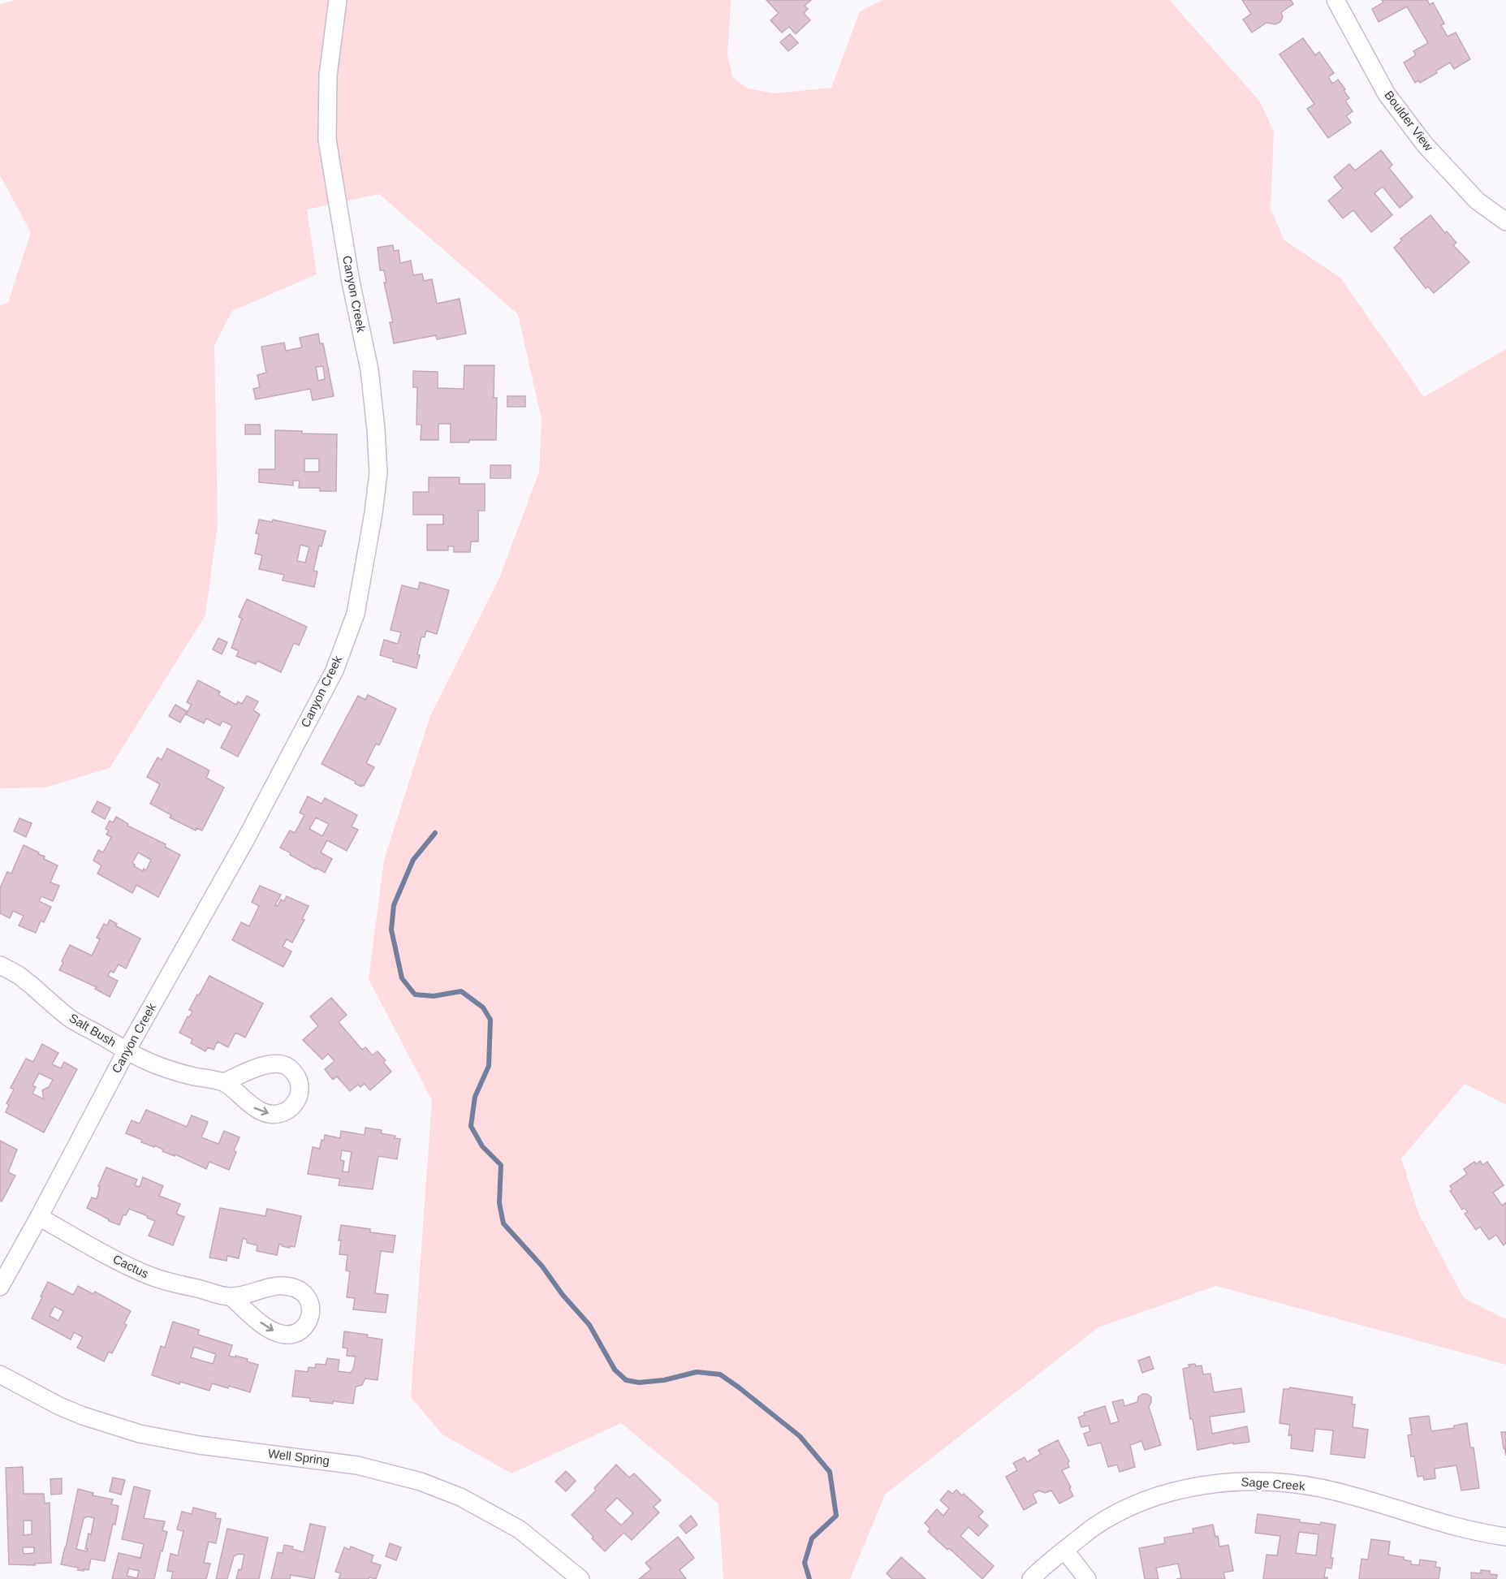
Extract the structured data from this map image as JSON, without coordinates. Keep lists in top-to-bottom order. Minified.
{"streets":{"street":["Boulder View","Canyon Creek","Salt Bush","Cactus","Well Spring","Sage Creek"]},"crossings":[["Canyon Creek","Salt Bush"],["Canyon Creek","Cactus"]]}
